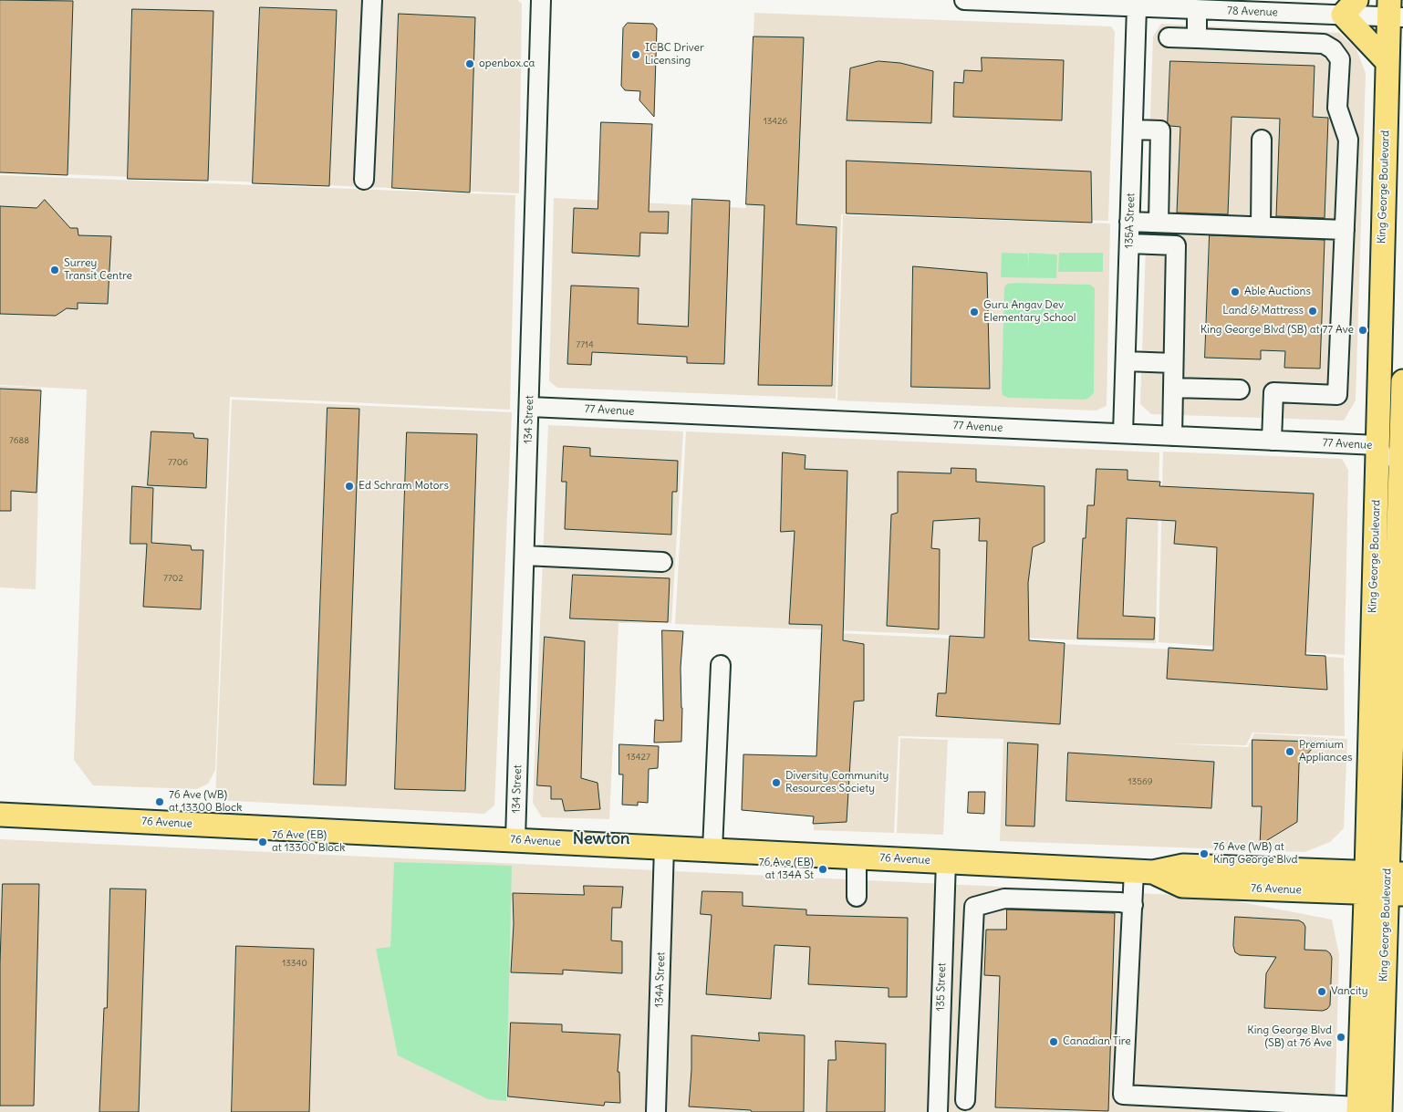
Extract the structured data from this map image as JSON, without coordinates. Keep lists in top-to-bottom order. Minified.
{"streets":{"main road":["King George Boulevard","76 Avenue"],"street":["78 Avenue","135A Street","77 Avenue","134 Street","134A Street","135 Street"]},"crossings":[["78 Avenue","King George Boulevard"],["78 Avenue","135A Street"],["King George Boulevard","77 Avenue"],["King George Boulevard","76 Avenue"],["135A Street","77 Avenue"],["77 Avenue","134 Street"],["134 Street","76 Avenue"],["76 Avenue","134A Street"],["76 Avenue","135 Street"]],"districts":["Newton"],"places":["ICBC Driver Licensing","openbox.ca","Surrey Transit Centre","Able Auctions","Land & Mattress","Guru Angav Dev Elementary School","King George Blvd (SB) at 77 Ave","Ed Schram Motors","Premium Appliances","Diversity Community Resources Society","76 Ave (WB) at 13300 Block","76 Ave (EB) at 13300 Block","76 Ave (WB) at King George Blvd","76 Ave (EB) at 134A St","Vancity","King George Blvd (SB) at 76 Ave","Canadian Tire"],"house_numbers":["13426","7714","7688","7706","7702","13427","13569","13340"]}
